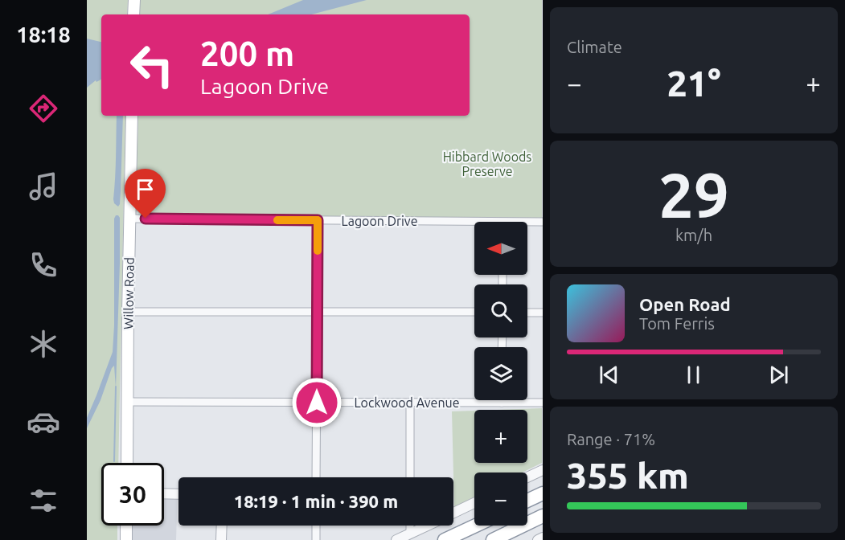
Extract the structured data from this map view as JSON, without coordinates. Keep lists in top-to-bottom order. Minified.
{"streets":{"main road":["Willow Road"],"street":["Lagoon Drive","Lockwood Avenue"]},"crossings":[["Lagoon Drive","Willow Road"],["Willow Road","Lockwood Avenue"]],"parks":["Hibbard Woods Preserve"],"north":"left","page":{"tabs":"18:18","tile":["Climate",["29","km/h"],["Range · 71%","355 km"]],"turn":["200 m","Lagoon Drive"],"heat":["−","21°","+"],"map_buttons":["+","−"],"song":["Open Road","Tom Ferris"],"limit":"30","trip":"18:19 · 1 min · 390 m"}}
